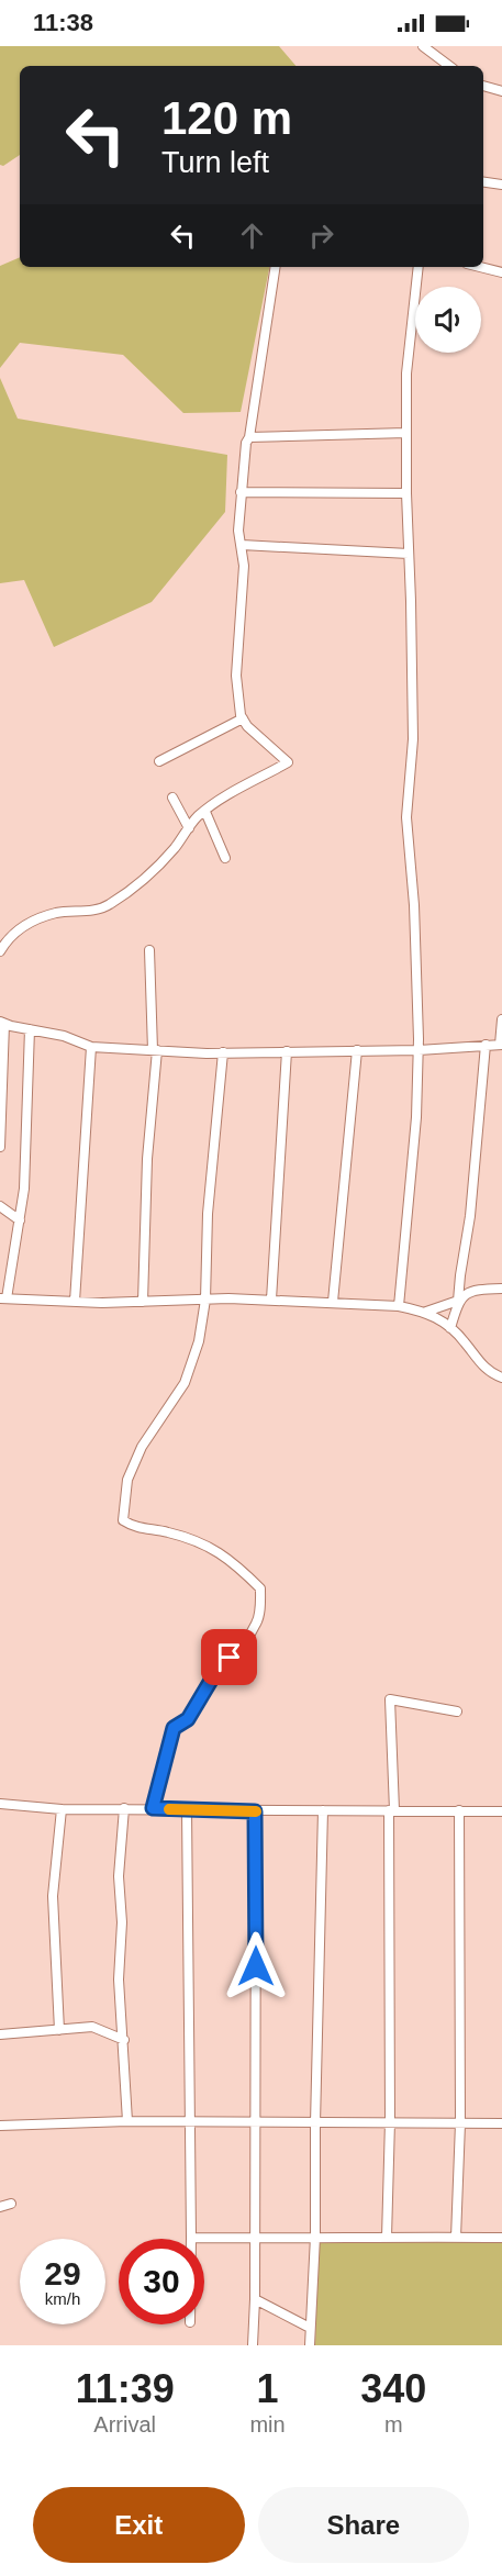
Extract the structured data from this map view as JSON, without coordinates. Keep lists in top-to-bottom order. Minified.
{"page":{"status":"11:38","turn":["120 m","Turn left"],"speed":"29 km/h","limit":"30","eta":["11:39","Arrival","1","min","340","m"],"buttons":["Exit","Share"]}}
